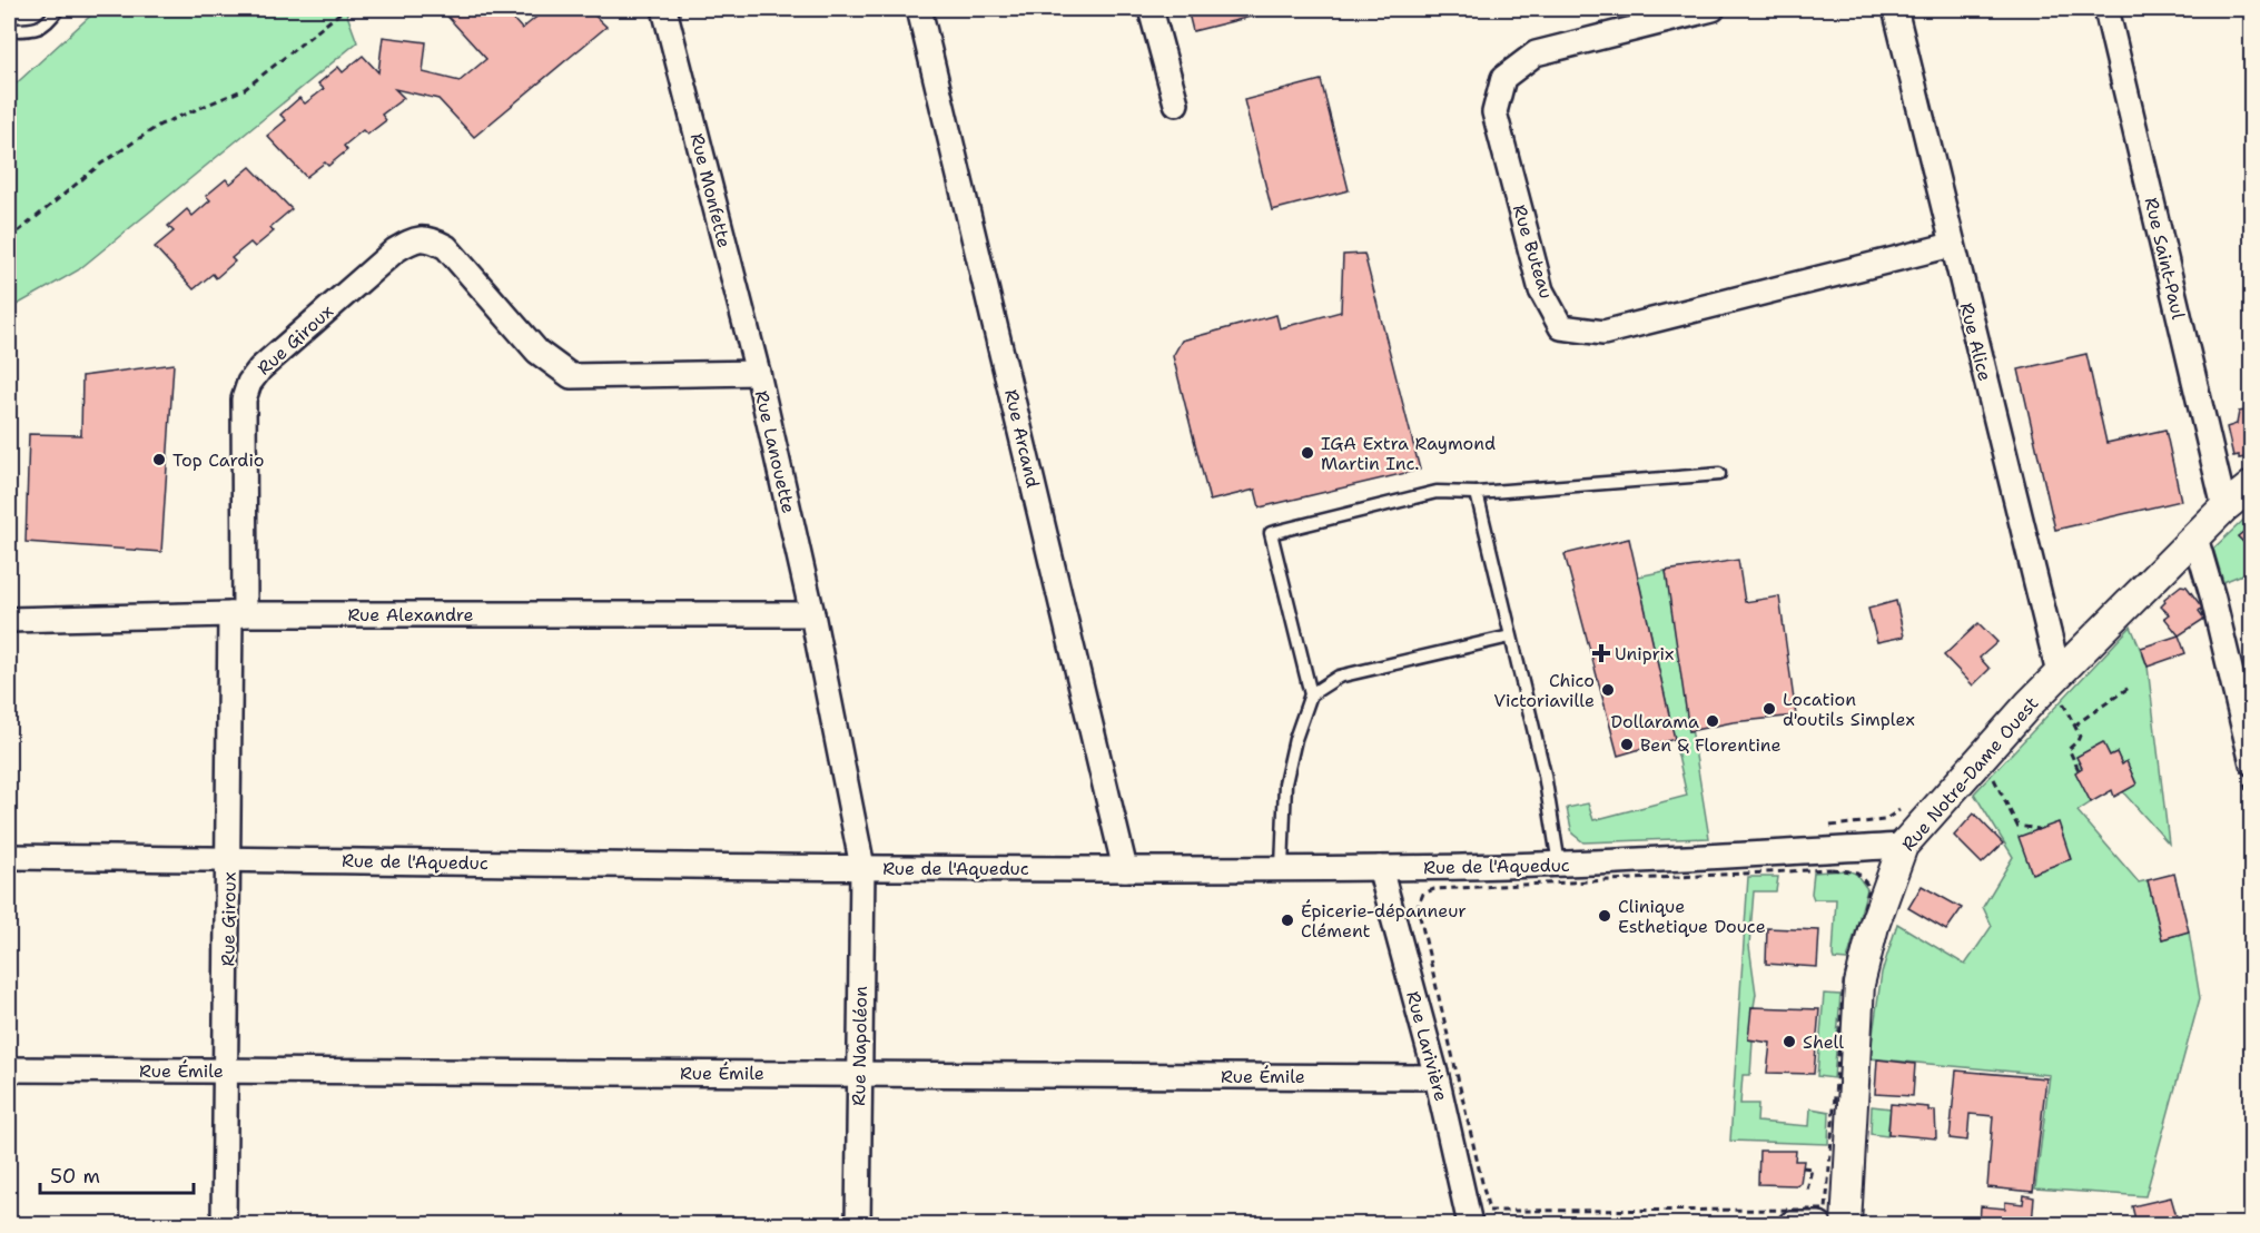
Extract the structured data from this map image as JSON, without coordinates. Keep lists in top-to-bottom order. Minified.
{"streets":{"street":["Rue Monfette","Rue Buteau","Rue Saint-Paul","Rue Giroux","Rue Alice","Rue Arcand","Rue Lanouette","Rue Alexandre","Rue Notre-Dame Ouest","Rue de l'Aqueduc","Rue Napoléon","Rue Larivière","Rue Émile"]},"crossings":[["Rue Monfette","Rue Lanouette"],["Rue Buteau","Rue Alice"],["Rue Saint-Paul","Rue Notre-Dame Ouest"],["Rue Giroux","Rue Lanouette"],["Rue Giroux","Rue Alexandre"],["Rue Giroux","Rue de l'Aqueduc"],["Rue Giroux","Rue Émile"],["Rue Alice","Rue Notre-Dame Ouest"],["Rue Arcand","Rue de l'Aqueduc"],["Rue Lanouette","Rue Alexandre"],["Rue Lanouette","Rue de l'Aqueduc"],["Rue Lanouette","Rue Napoléon"],["Rue Notre-Dame Ouest","Rue de l'Aqueduc"],["Rue de l'Aqueduc","Rue Napoléon"],["Rue de l'Aqueduc","Rue Larivière"],["Rue Napoléon","Rue Émile"],["Rue Larivière","Rue Émile"]],"places":{"other":["IGA Extra Raymond Martin Inc.","Top Cardio","Chico Victoriaville","Location d'outils Simplex","Dollarama","Ben & Florentine","Clinique Esthetique Douce","Épicerie-dépanneur Clément","Shell"],"health":["Uniprix"]},"scale_bar":"50 m"}
